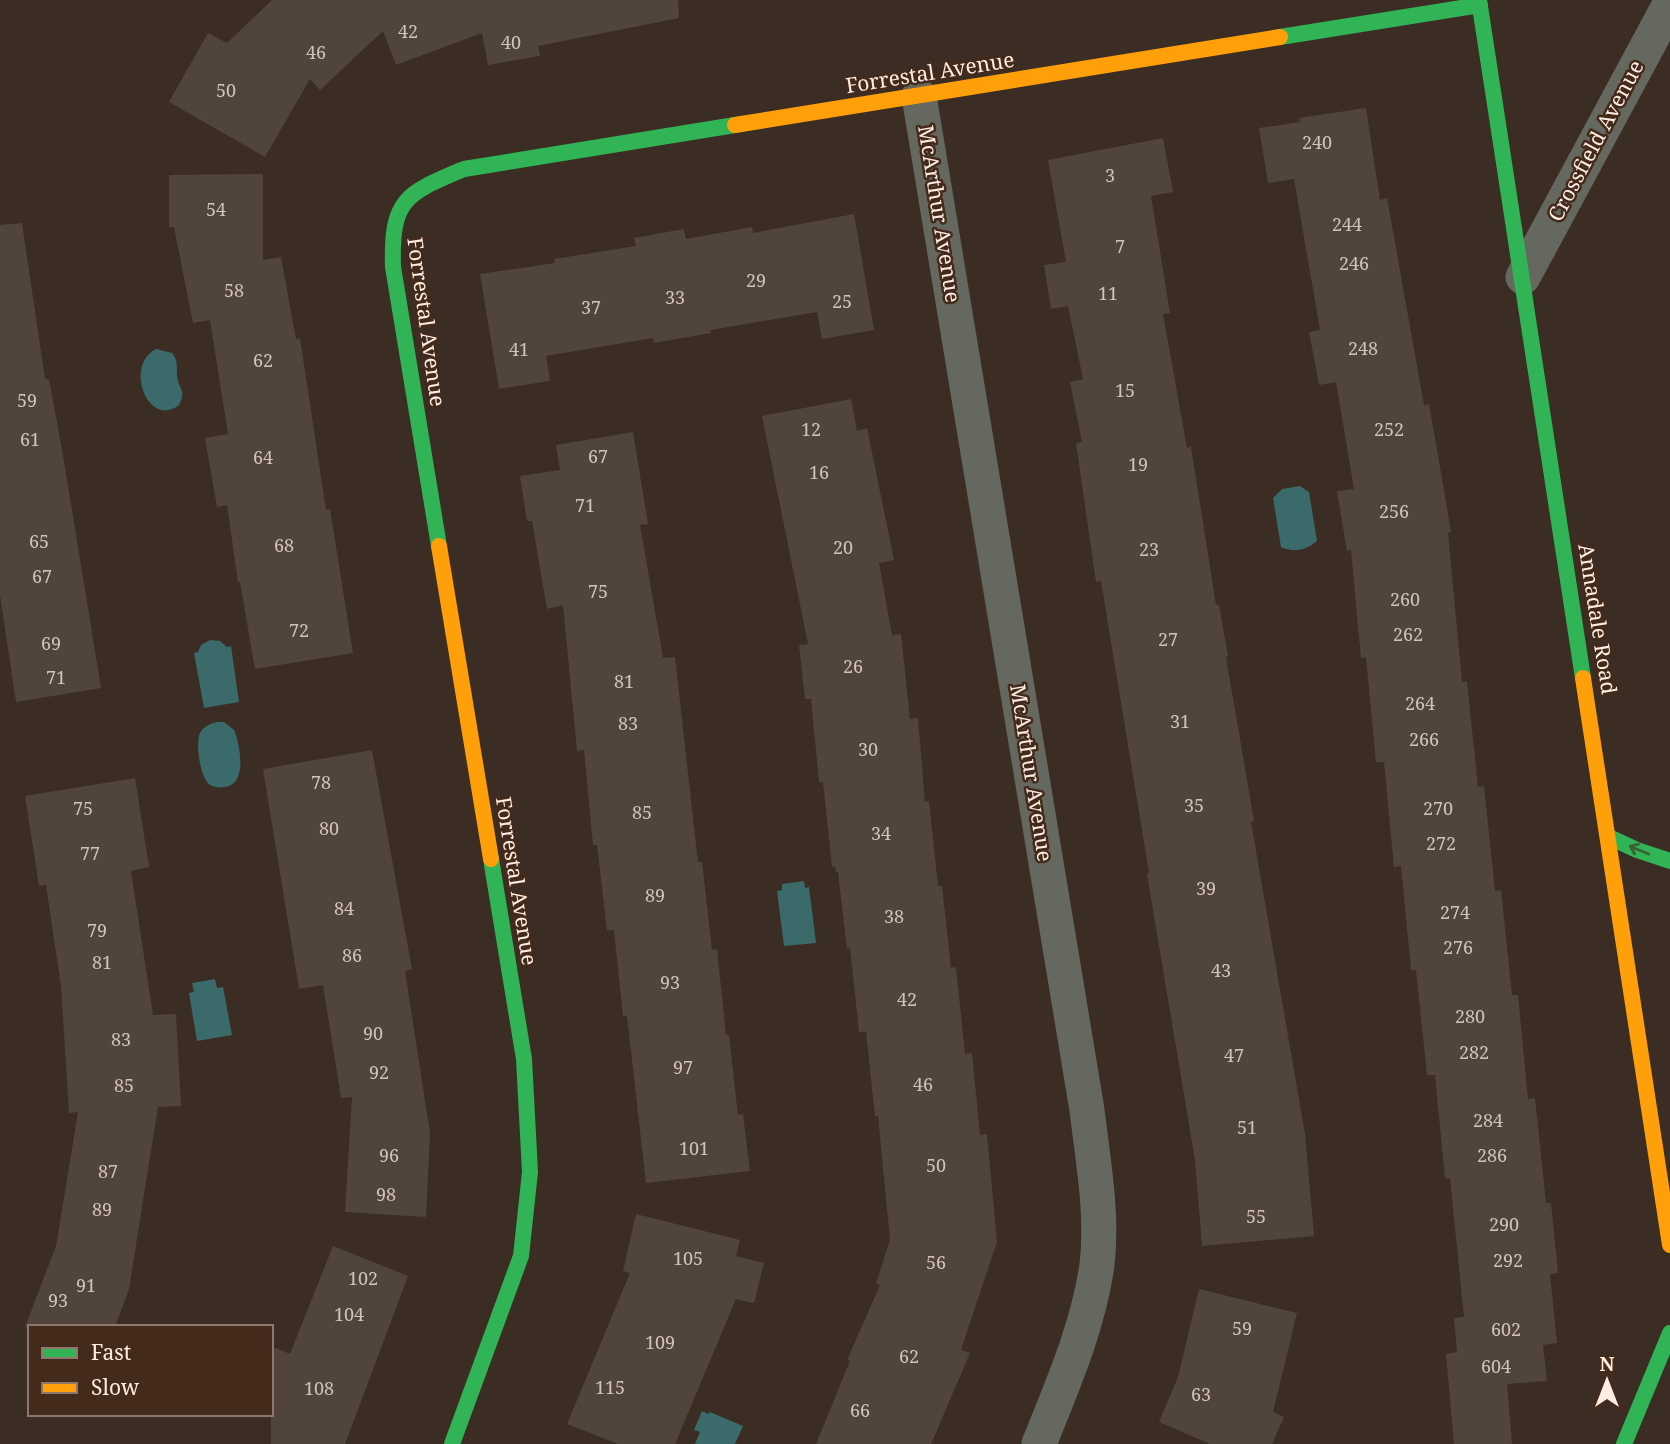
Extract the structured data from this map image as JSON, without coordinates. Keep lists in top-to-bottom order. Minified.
{"streets":{"street":["Forrestal Avenue","Crossfield Avenue","McArthur Avenue","Annadale Road"]},"crossings":[["Forrestal Avenue","McArthur Avenue"],["Forrestal Avenue","Annadale Road"],["Crossfield Avenue","Annadale Road"]],"house_numbers":["42","40","46","50","240","3","54","244","7","246","29","58","11","33","25","37","248","41","62","15","59","12","252","61","67","64","19","16","71","256","65","68","20","23","67","75","260","72","262","27","69","26","71","81","264","31","83","266","30","78","35","75","270","85","80","34","272","77","39","89","84","274","38","79","276","86","81","43","93","42","280","90","83","282","47","97","92","46","85","284","51","101","96","286","50","87","98","89","55","290","105","292","56","102","91","93","104","59","602","109","62","604","115","108","63","66"],"legend":["Fast","Slow"],"north":"top"}
